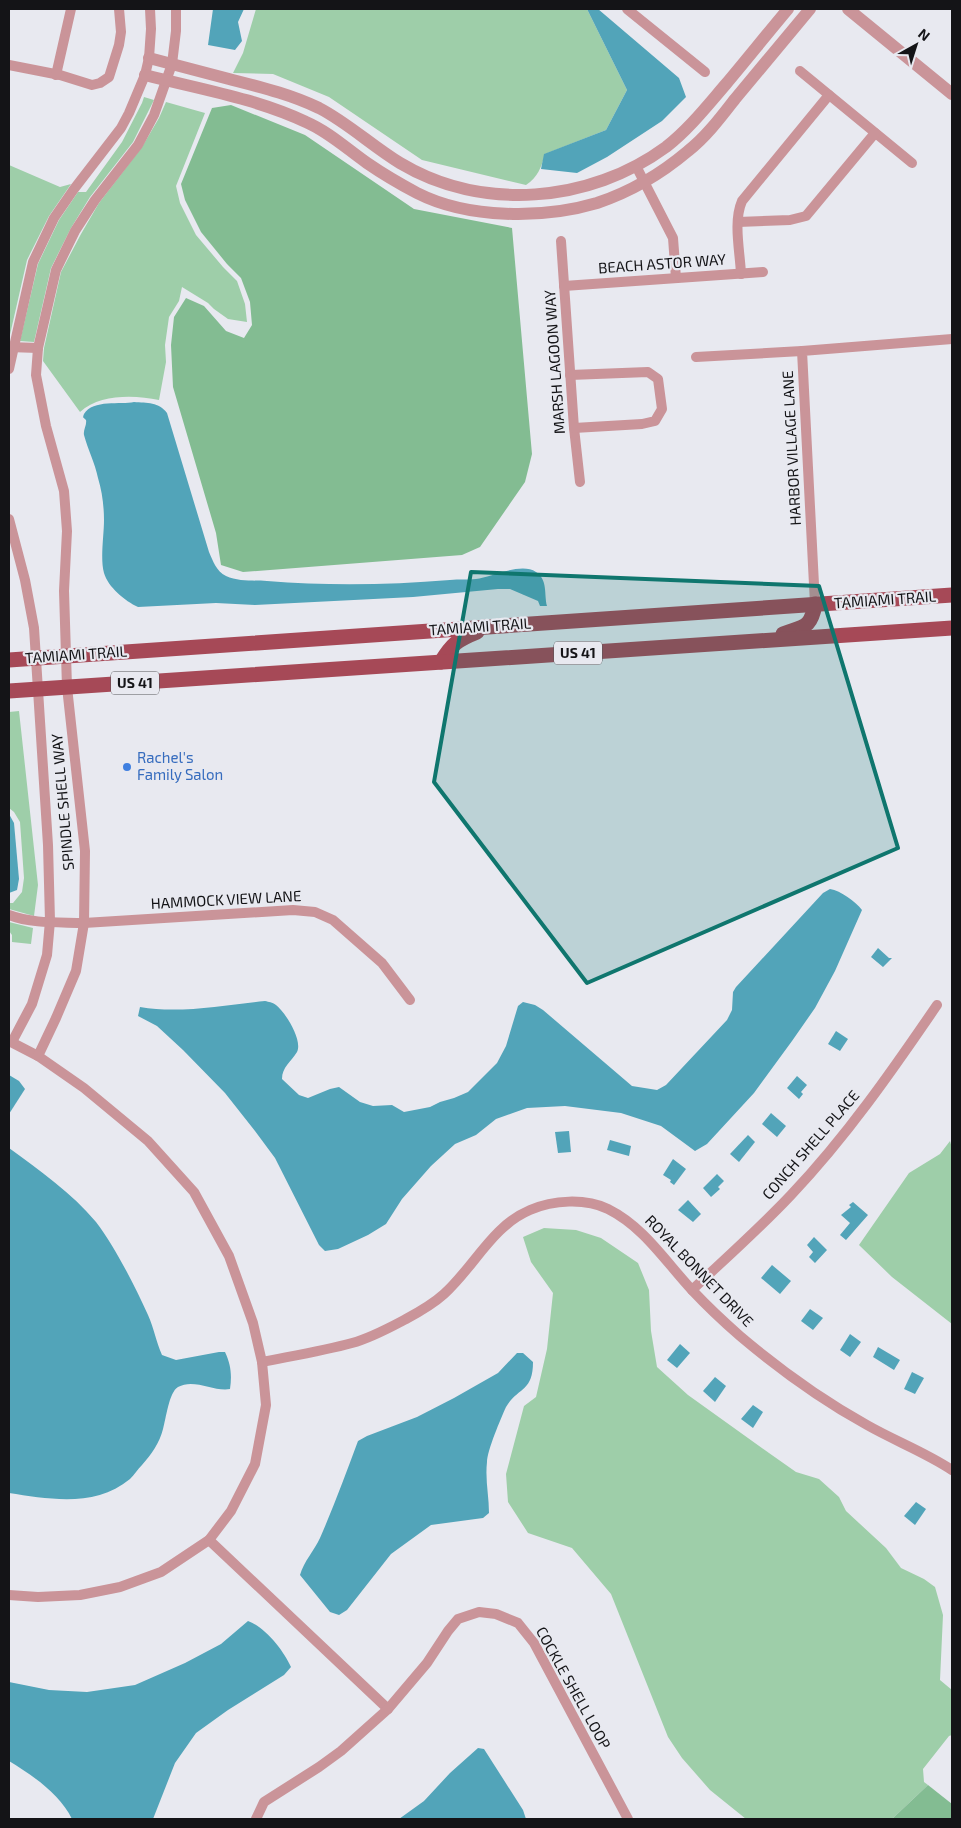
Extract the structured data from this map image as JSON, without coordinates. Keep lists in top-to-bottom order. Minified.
{"streets":{"main road":["TAMIAMI TRAIL","US 41"],"street":["BEACH ASTOR WAY","MARSH LAGOON WAY","HARBOR VILLAGE LANE","SPINDLE SHELL WAY","HAMMOCK VIEW LANE","CONCH SHELL PLACE","ROYAL BONNET DRIVE","COCKLE SHELL LOOP"]},"crossings":[["BEACH ASTOR WAY","MARSH LAGOON WAY"],["HARBOR VILLAGE LANE","TAMIAMI TRAIL"],["TAMIAMI TRAIL","SPINDLE SHELL WAY"],["SPINDLE SHELL WAY","HAMMOCK VIEW LANE"],["CONCH SHELL PLACE","ROYAL BONNET DRIVE"]],"places":["Rachel's Family Salon"],"north":"top right"}
